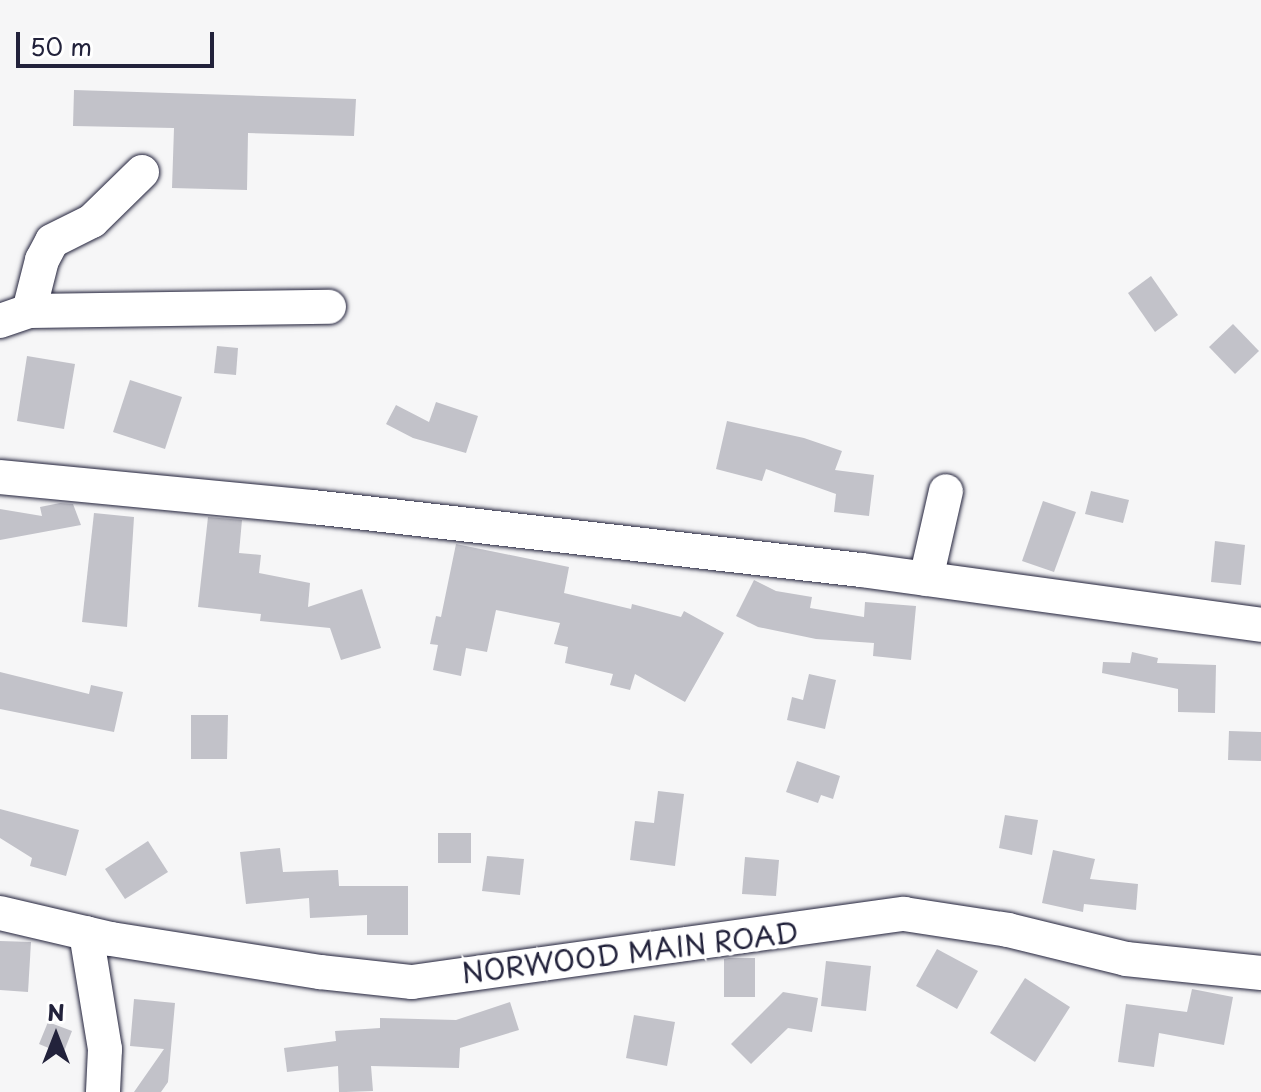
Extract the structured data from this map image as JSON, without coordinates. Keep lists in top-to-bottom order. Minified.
{"streets":{"street":["NORWOOD MAIN ROAD"]},"scale_bar":"50 m","north":"top"}
